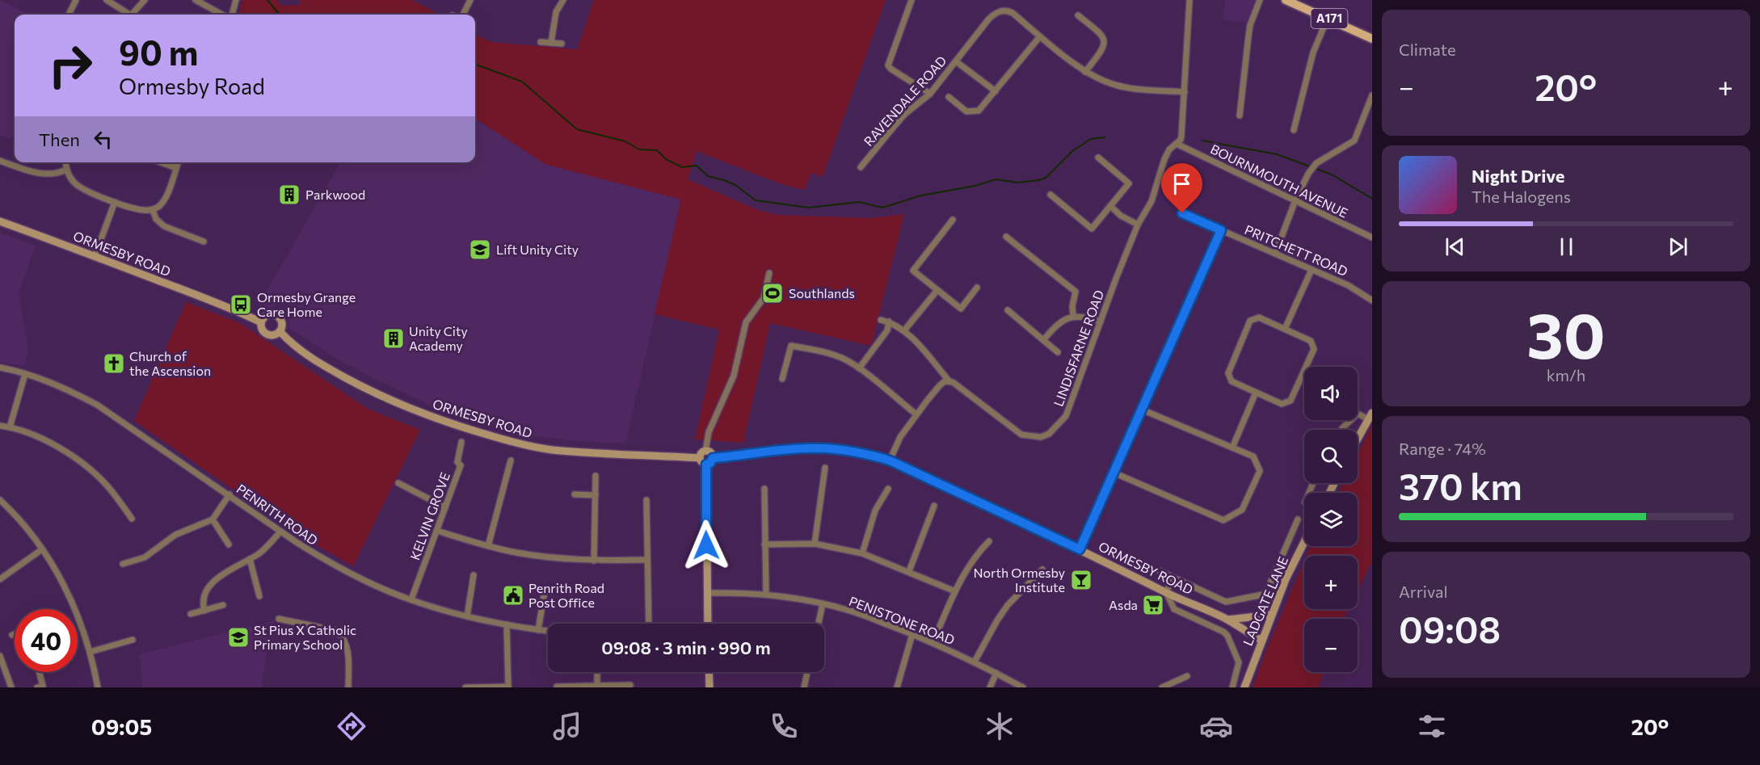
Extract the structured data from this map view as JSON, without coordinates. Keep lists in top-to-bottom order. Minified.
{"streets":{"main road":["A171"],"street":["RAVENDALE ROAD","BOURNMOUTH AVENUE","PRITCHETT ROAD","ORMESBY ROAD","LINDISFARNE ROAD","PENRITH ROAD","KELVIN GROVE","LADGATE LANE","PENISTONE ROAD"]},"crossings":[["RAVENDALE ROAD","LINDISFARNE ROAD"],["BOURNMOUTH AVENUE","LINDISFARNE ROAD"],["ORMESBY ROAD","LADGATE LANE"],["PENRITH ROAD","KELVIN GROVE"]],"places":{"building":["Parkwood","Unity City Academy"],"school or university":["Lift Unity City","St Pius X Catholic Primary School"],"sports":["Southlands"],"bus stop":["Ormesby Grange Care Home"],"church":["Church of the Ascension"],"bar":["North Ormesby Institute"],"public building":["Penrith Road Post Office"],"supermarket":["Asda"]},"page":{"tile":["Climate",["30","km/h"],["Range · 74%","370 km"],["Arrival","09:08"]],"turn":["90 m","Ormesby Road"],"heat":["−","20°","+"],"then":"Then","song":["Night Drive","The Halogens"],"map_buttons":["+","−"],"limit":"40","trip":"09:08 · 3 min · 990 m","tabs":["09:05","20°"]}}
